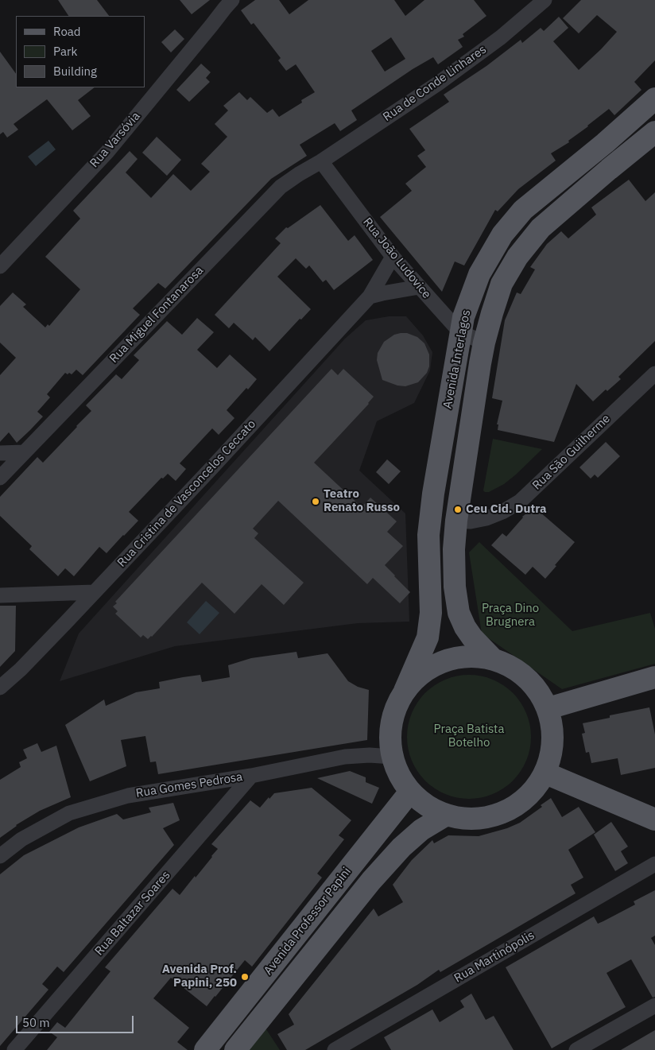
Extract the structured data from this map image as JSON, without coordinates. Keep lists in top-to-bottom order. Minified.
{"streets":{"main road":["Avenida Interlagos","Avenida Professor Papini"],"street":["Rua de Conde Linhares","Rua Varsóvia","Rua João Ludovice","Rua Miguel Fontanarosa","Rua São Guilherme","Rua Cristina de Vasconcelos Ceccato","Rua Gomes Pedrosa","Rua Baltazar Soares","Rua Martinópolis"]},"crossings":[["Rua de Conde Linhares","Rua João Ludovice"],["Rua de Conde Linhares","Rua Miguel Fontanarosa"],["Rua João Ludovice","Rua Miguel Fontanarosa"],["Rua João Ludovice","Avenida Interlagos"],["Rua João Ludovice","Rua Cristina de Vasconcelos Ceccato"],["Avenida Interlagos","Rua São Guilherme"],["Rua Gomes Pedrosa","Rua Baltazar Soares"]],"parks":["Praça Dino Brugnera","Praça Batista Botelho"],"places":["Teatro Renato Russo","Ceu Cid. Dutra","Avenida Prof. Papini, 250"],"legend":["Road","Park","Building"],"scale_bar":"50 m"}
